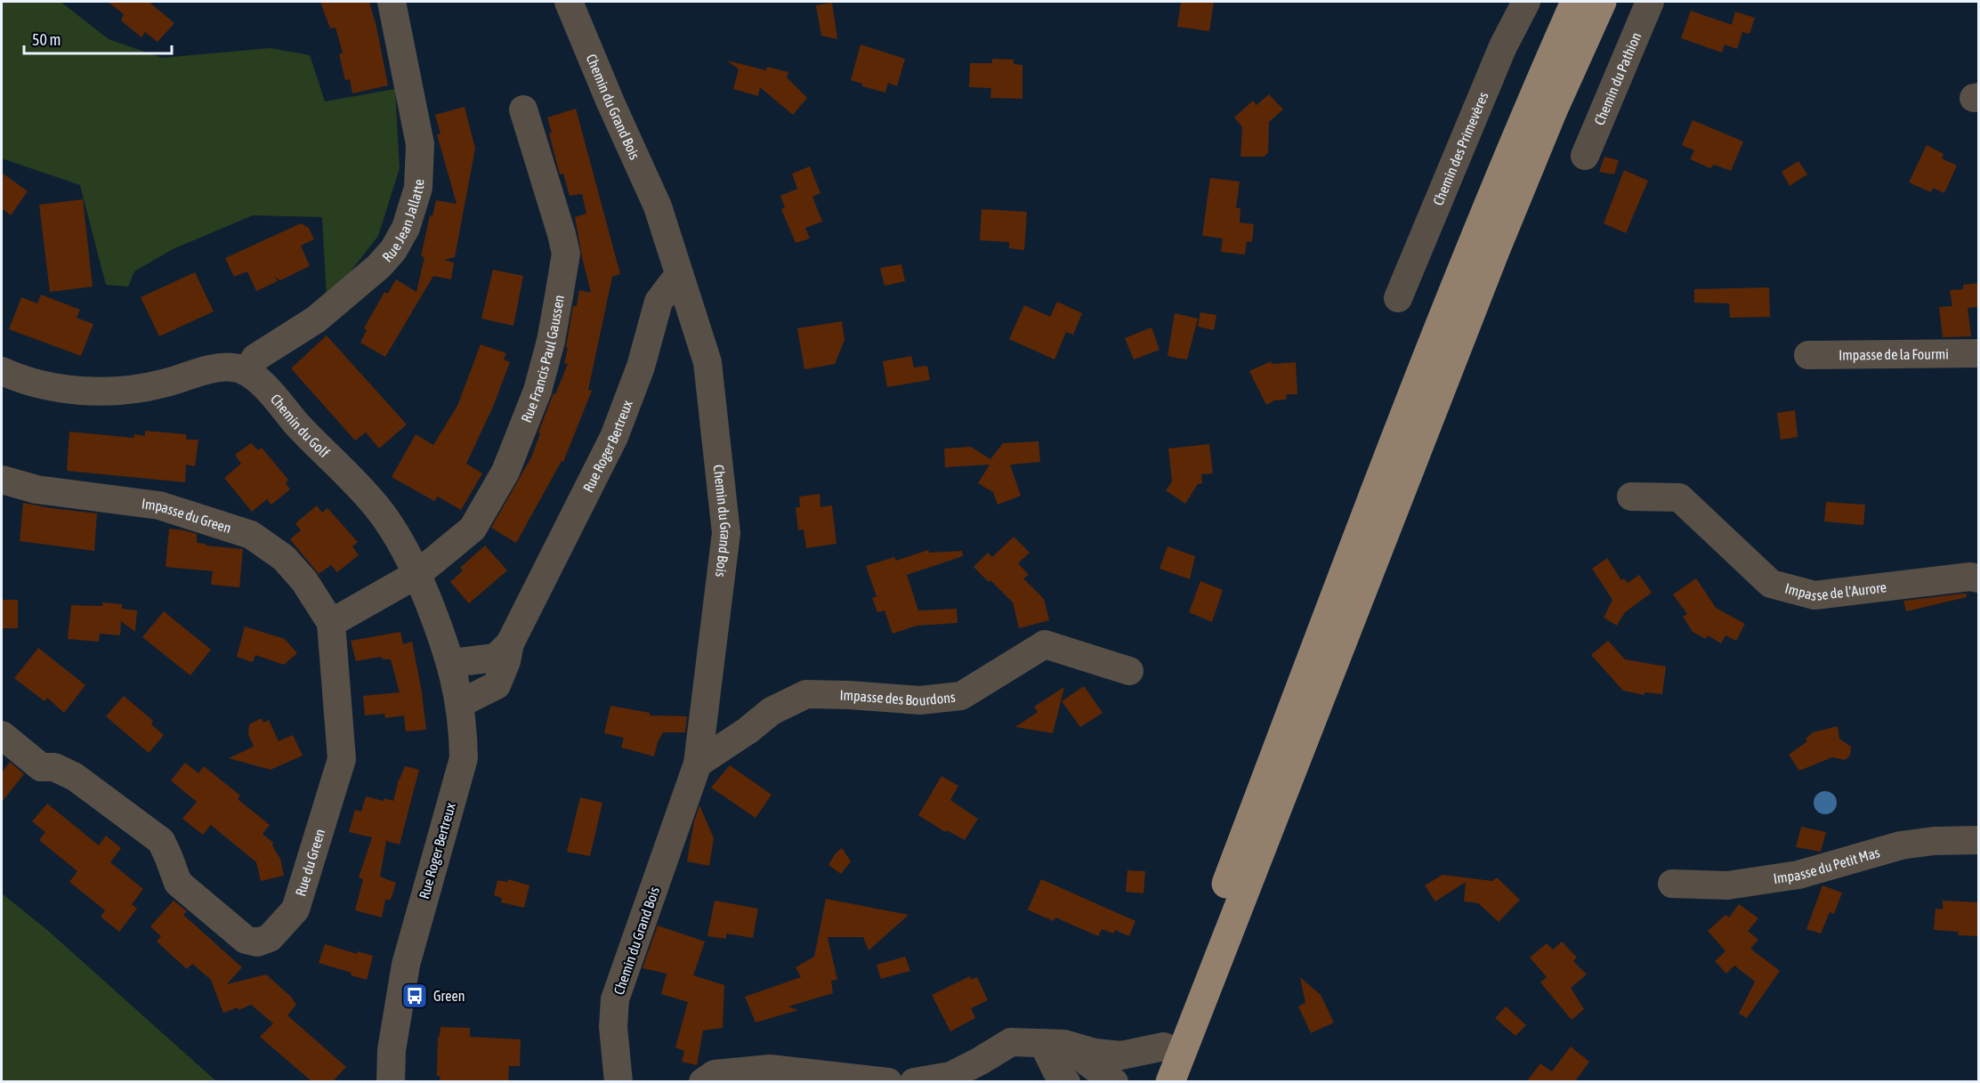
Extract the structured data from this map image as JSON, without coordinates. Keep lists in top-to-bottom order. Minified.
{"streets":{"street":["Chemin du Pathion","Chemin du Grand Bois","Chemin des Primevères","Rue Jean Jallatte","Impasse de la Fourmi","Rue Francis Paul Gaussen","Chemin du Golf","Rue Roger Bertreux","Impasse du Green","Impasse de l'Aurore","Impasse des Bourdons","Rue du Green","Impasse du Petit Mas"]},"crossings":[["Chemin du Grand Bois","Rue Roger Bertreux"],["Chemin du Grand Bois","Impasse des Bourdons"],["Rue Jean Jallatte","Chemin du Golf"],["Rue Francis Paul Gaussen","Chemin du Golf"],["Chemin du Golf","Rue Roger Bertreux"],["Impasse du Green","Rue du Green"]],"places":{"bus stop":["Green"]},"scale_bar":"50 m"}
